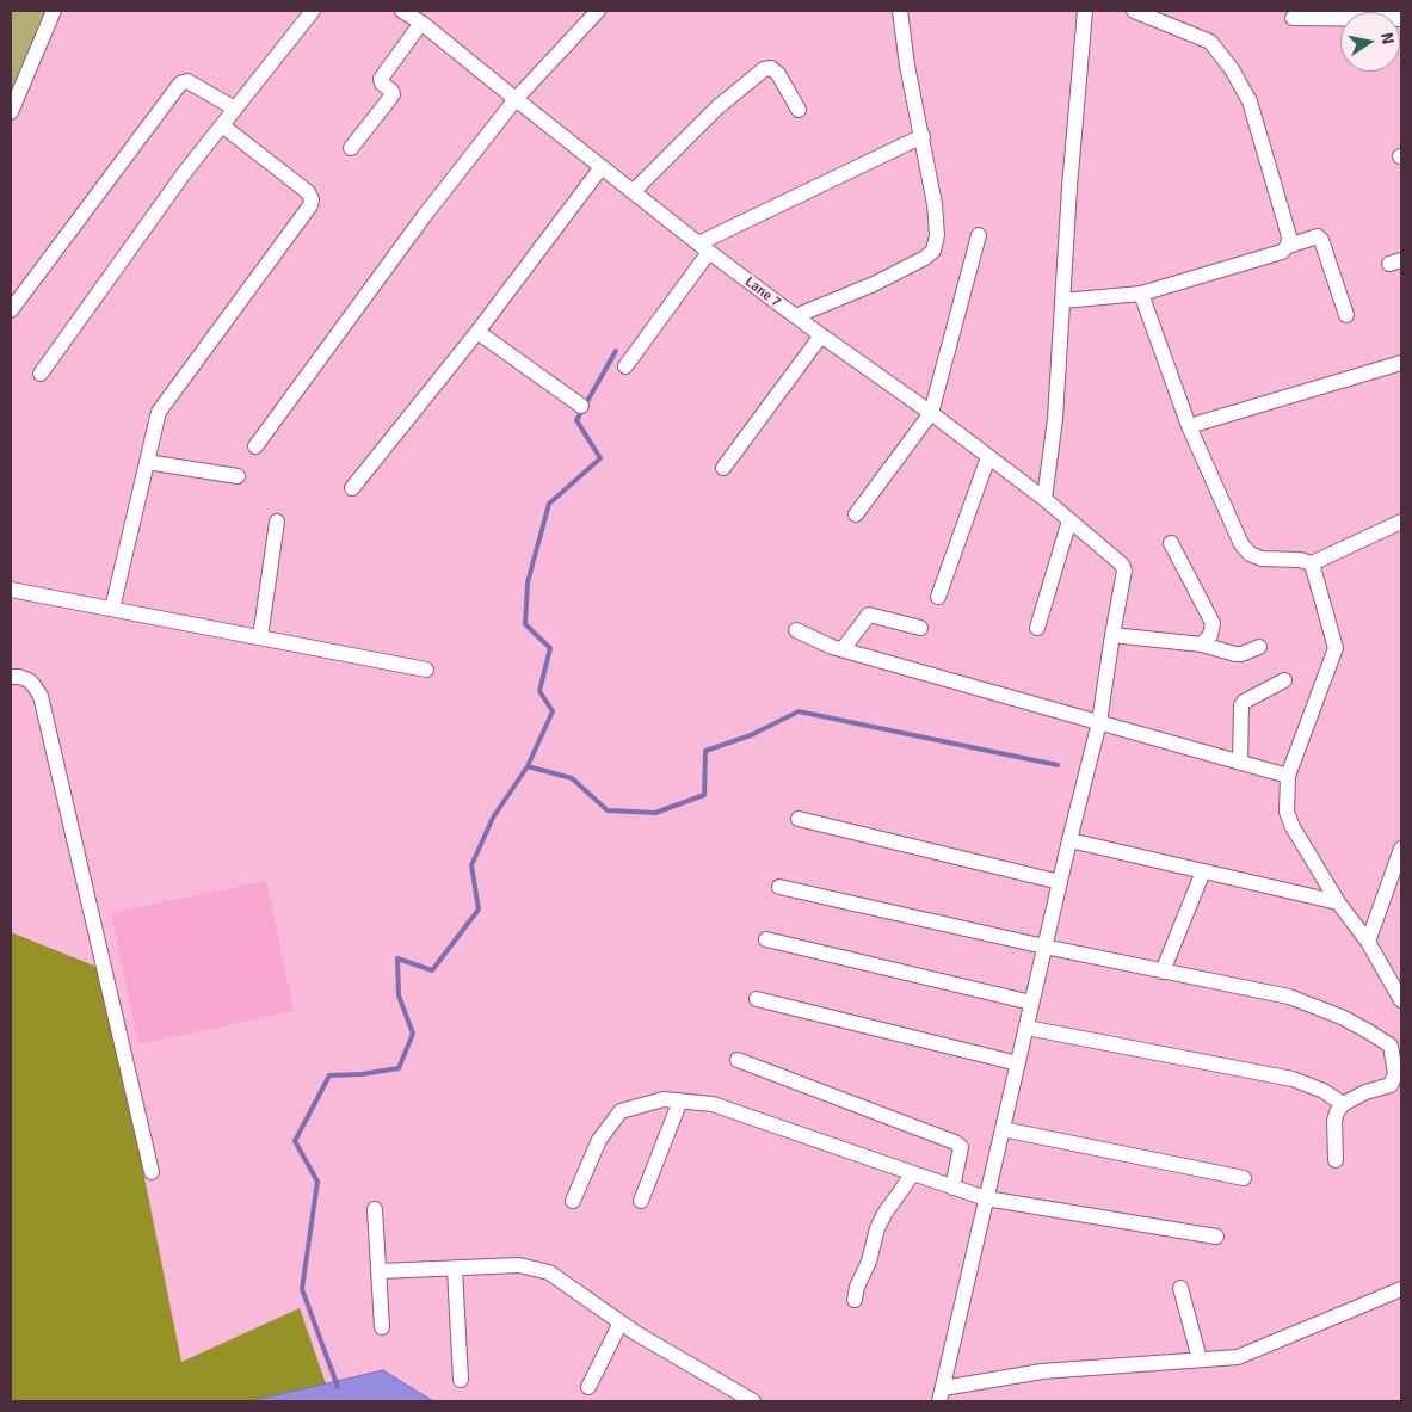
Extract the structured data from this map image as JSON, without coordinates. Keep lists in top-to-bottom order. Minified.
{"streets":{"street":["Lane 7"]},"north":"right"}
